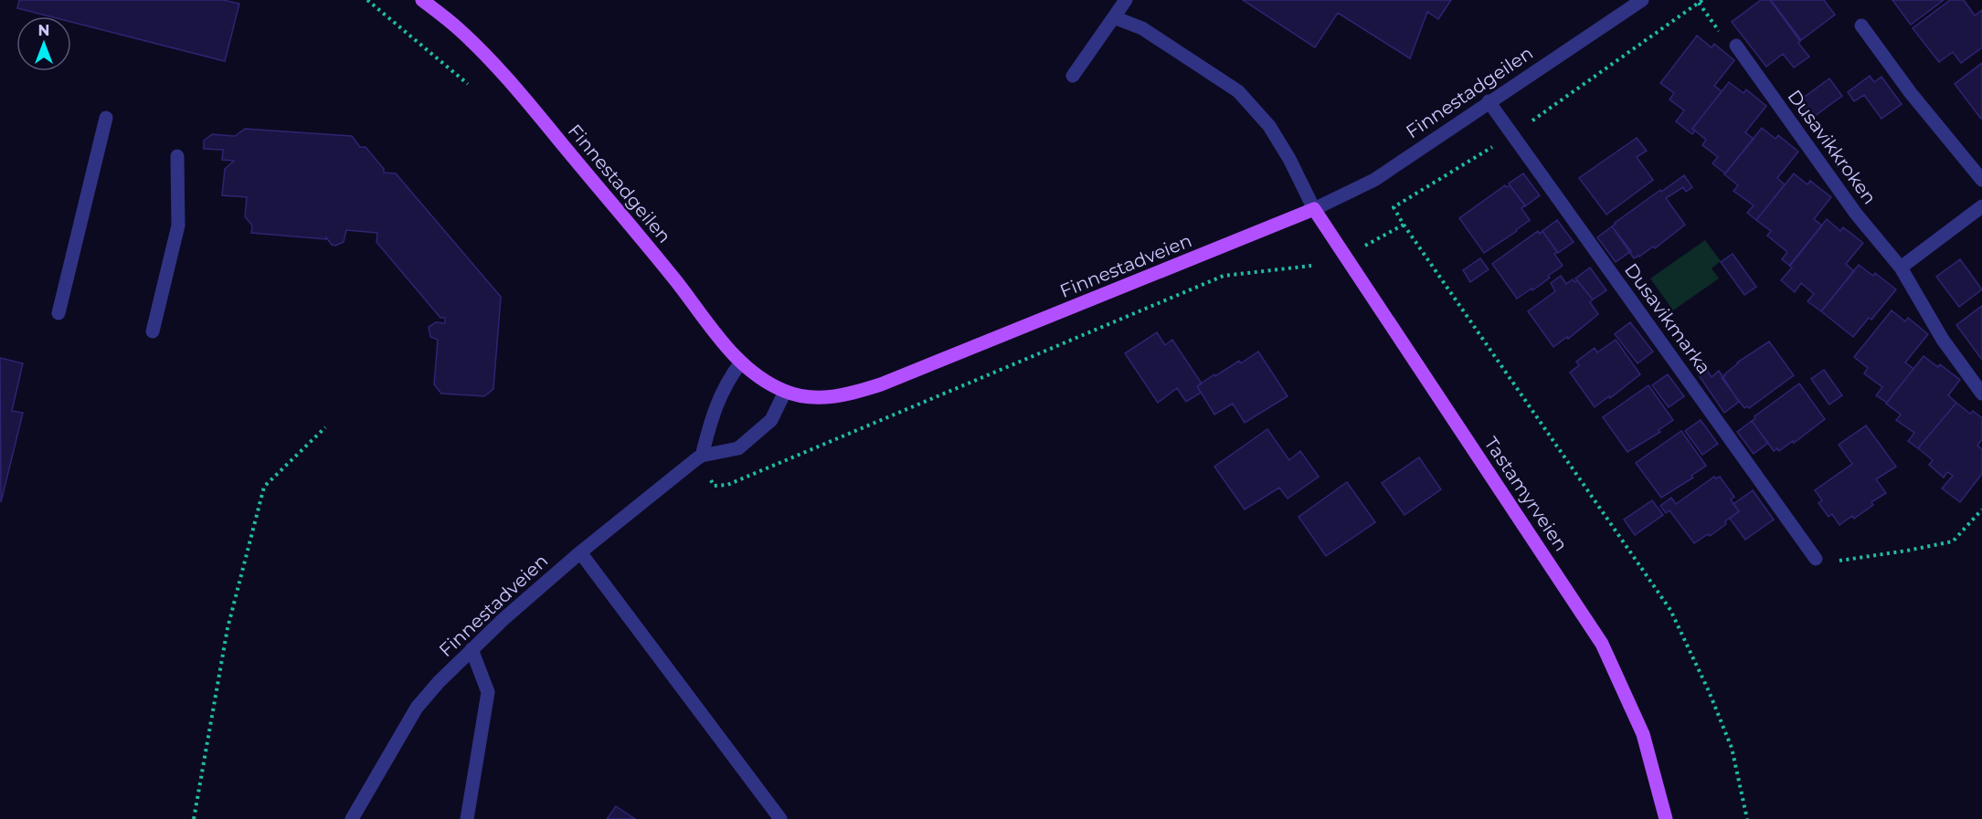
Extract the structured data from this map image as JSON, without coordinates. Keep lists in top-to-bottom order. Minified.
{"streets":{"main road":["Finnestadgeilen","Finnestadveien","Tastamyrveien"],"street":["Dusavikkroken","Dusavikmarka"]},"crossings":[["Finnestadgeilen","Finnestadveien"],["Finnestadgeilen","Dusavikmarka"],["Finnestadgeilen","Tastamyrveien"],["Finnestadveien","Tastamyrveien"]],"north":"top"}
